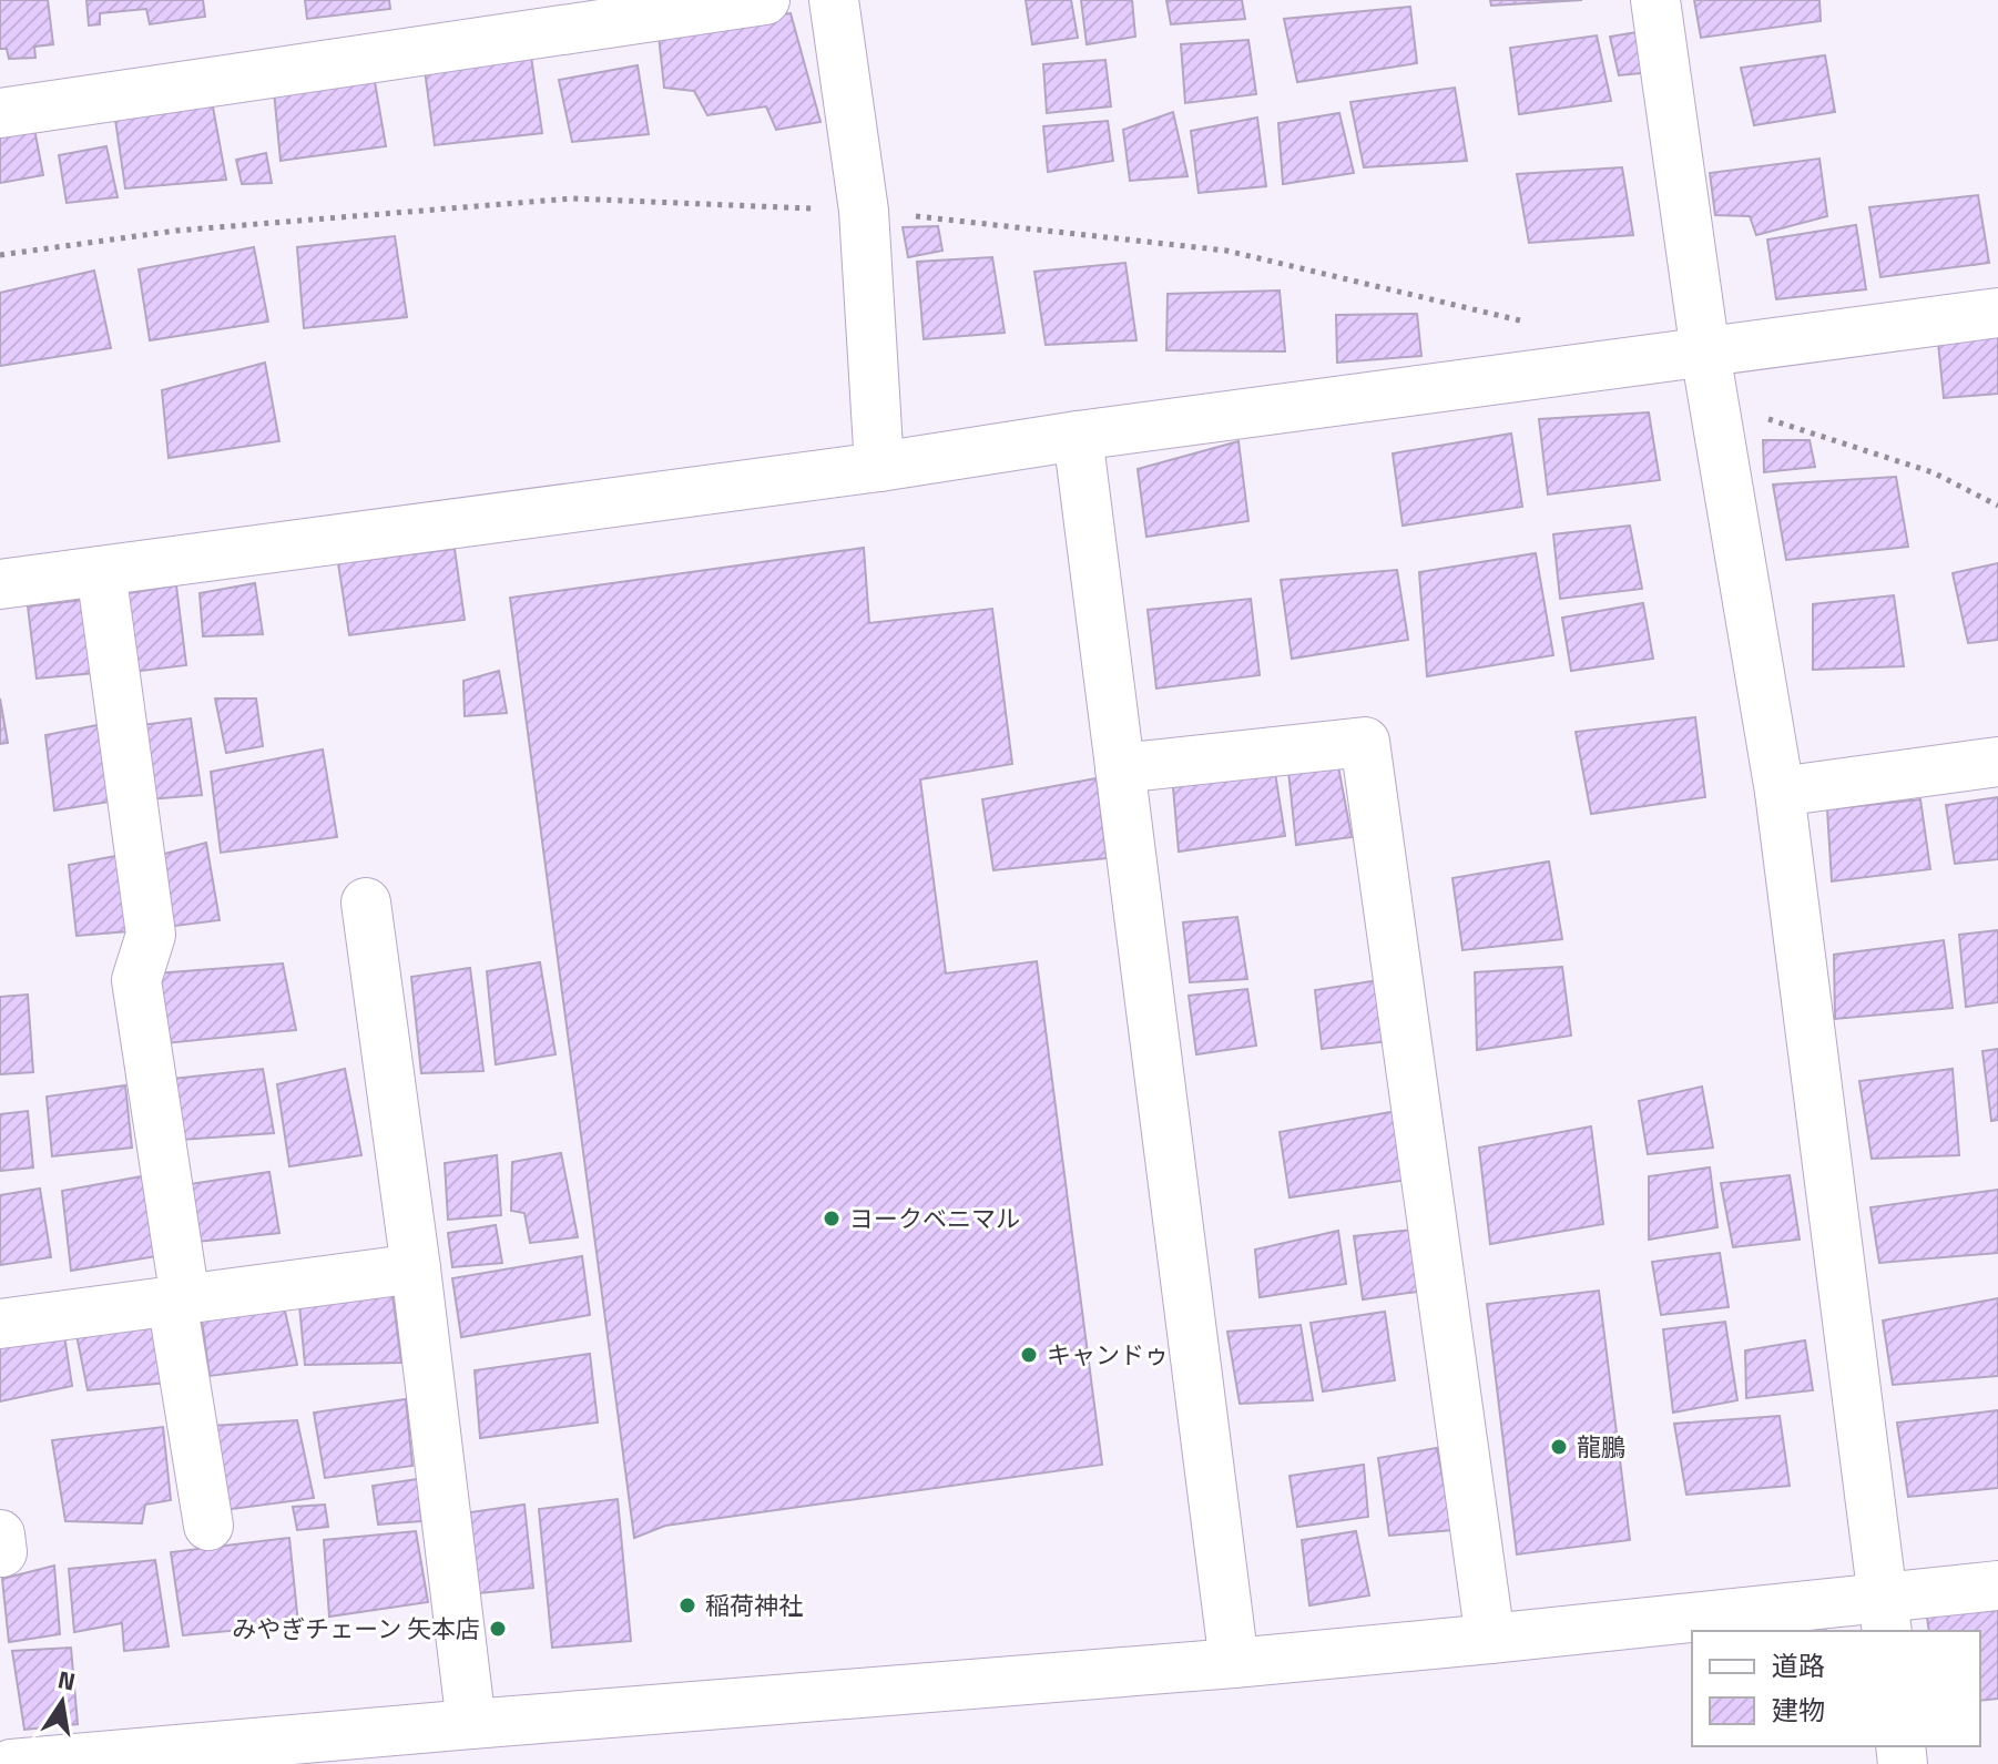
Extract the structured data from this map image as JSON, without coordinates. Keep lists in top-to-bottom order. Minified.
{"places":["ヨークベニマル","キャンドゥ","龍鵬","稲荷神社","みやぎチェーン 矢本店"],"legend":["道路","建物"],"north":"top"}
